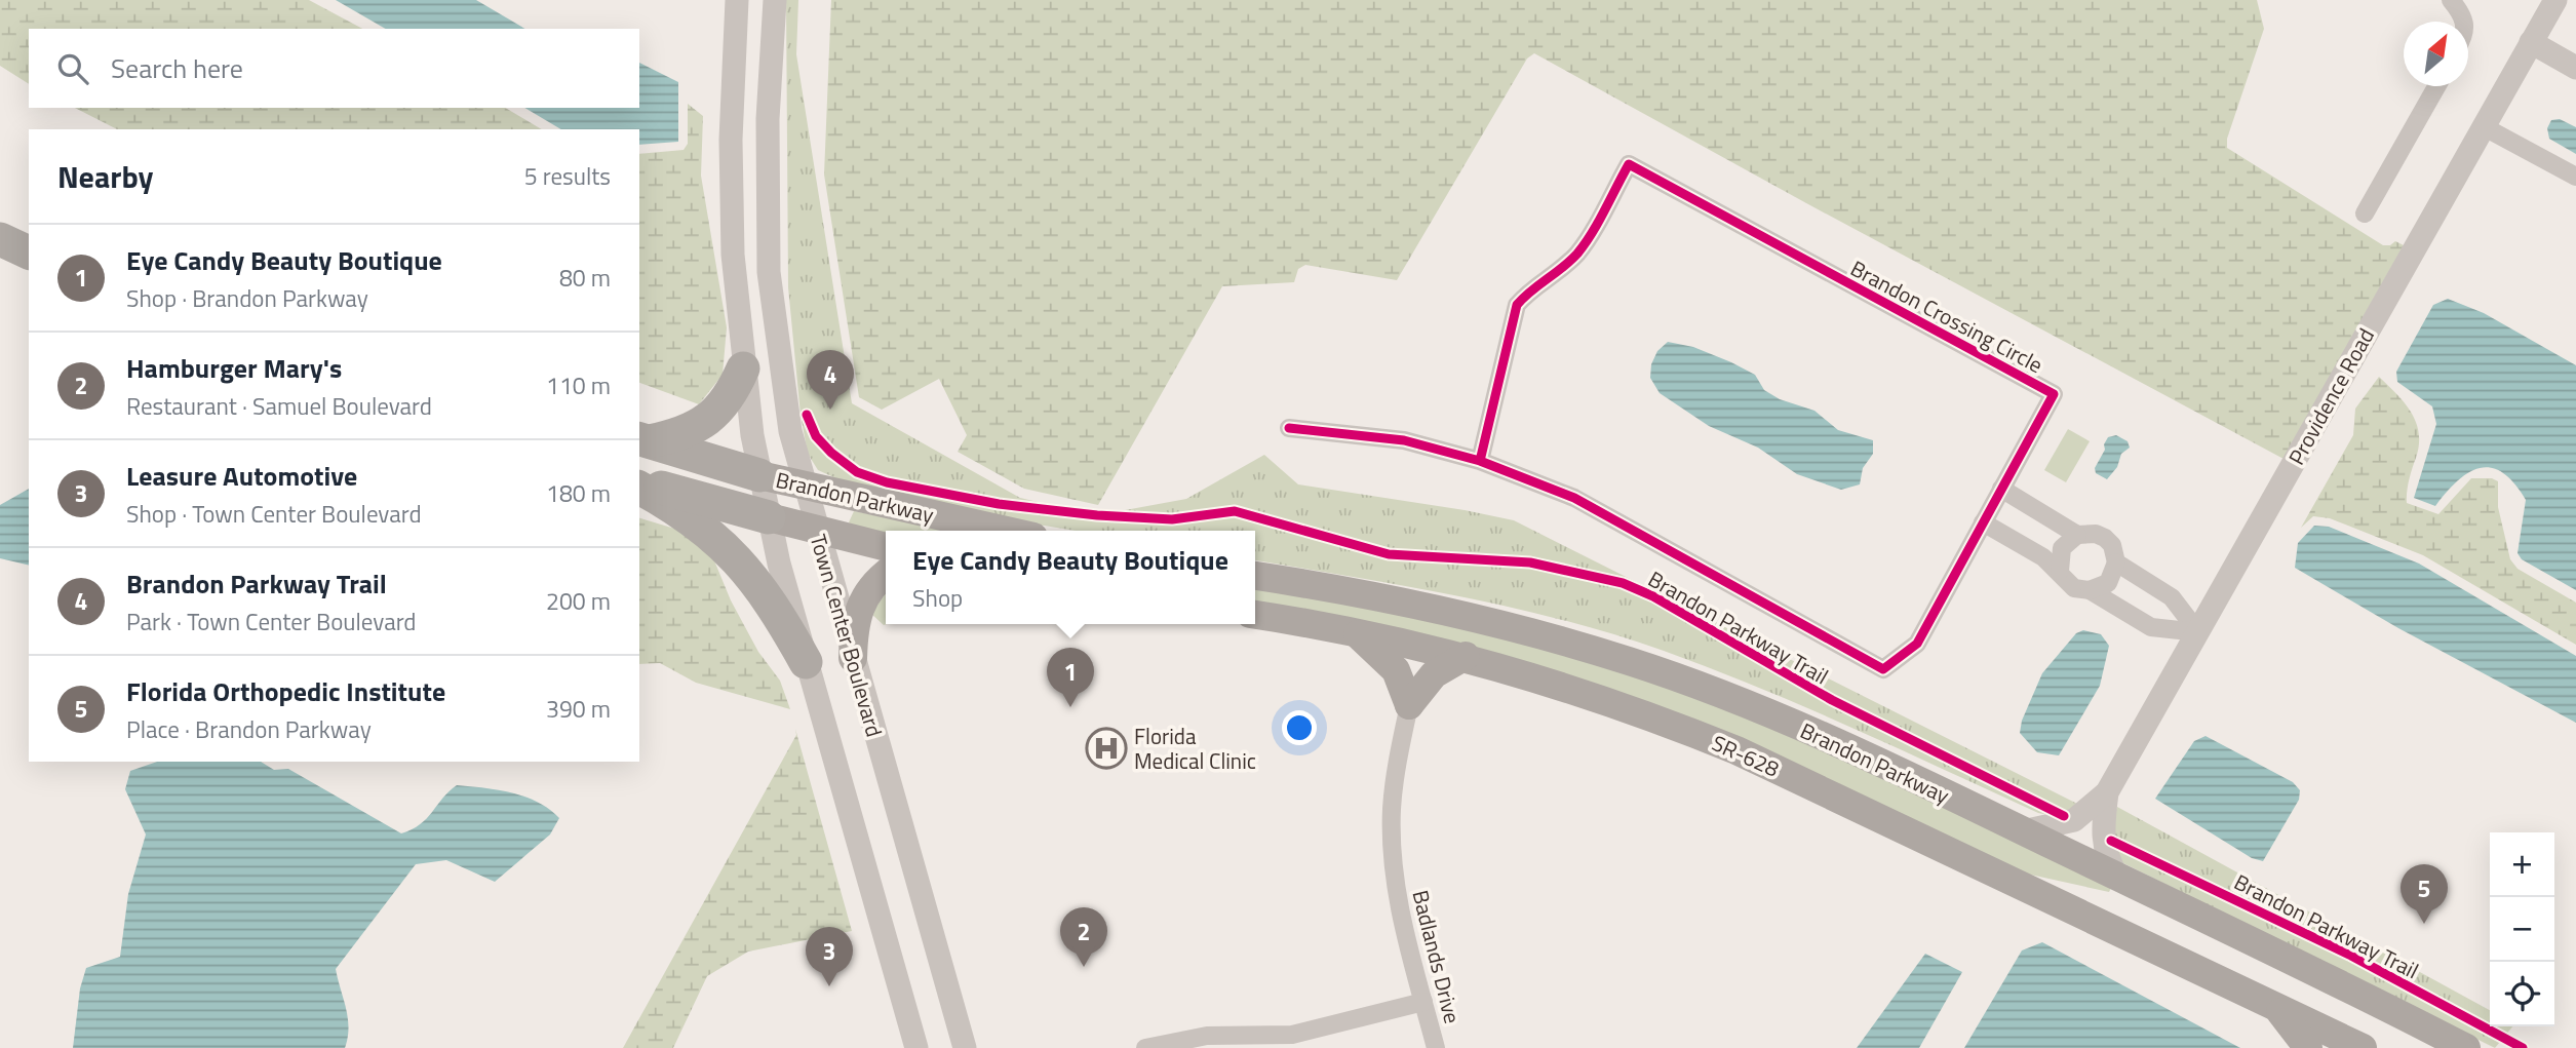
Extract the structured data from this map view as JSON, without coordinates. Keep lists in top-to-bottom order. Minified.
{"streets":{"main road":["Brandon Parkway","SR-628"],"street":["Brandon Crossing Circle","Providence Road","Town Center Boulevard","Badlands Drive"],"cycle path":["Brandon Parkway Trail"]},"crossings":[["Providence Road","Brandon Parkway"],["Brandon Parkway","Town Center Boulevard"]],"places":{"hospital":["Florida Medical Clinic"]},"north":"top right","page":{"search":"Search here","heading":["Nearby","5 results"],"list":[{"mark":"1","name":"Eye Candy Beauty Boutique","note":"Shop · Brandon Parkway","value":"80 m"},{"mark":"2","name":"Hamburger Mary's","note":"Restaurant · Samuel Boulevard","value":"110 m"},{"mark":"3","name":"Leasure Automotive","note":"Shop · Town Center Boulevard","value":"180 m"},{"mark":"4","name":"Brandon Parkway Trail","note":"Park · Town Center Boulevard","value":"200 m"},{"mark":"5","name":"Florida Orthopedic Institute","note":"Place · Brandon Parkway","value":"390 m"}],"pins":["4","1","5","2","3"],"popup":["Eye Candy Beauty Boutique","Shop"],"map_buttons":["+","−"]}}
